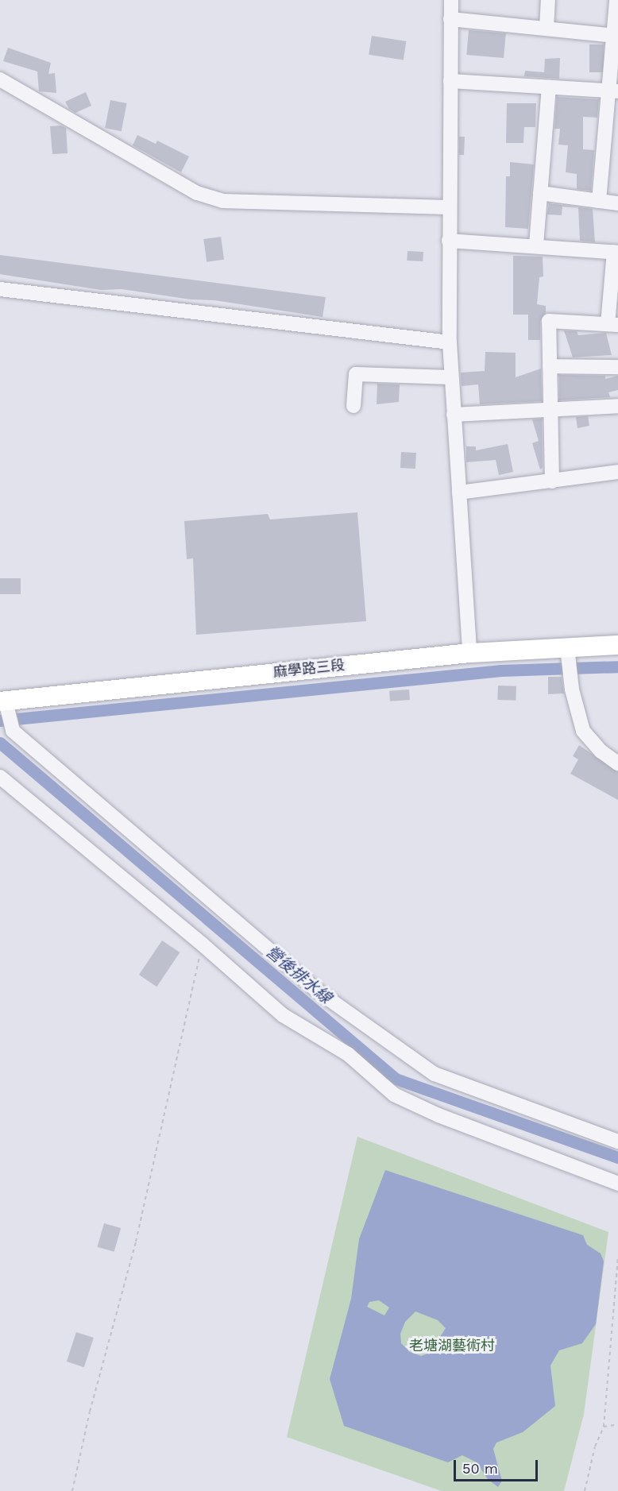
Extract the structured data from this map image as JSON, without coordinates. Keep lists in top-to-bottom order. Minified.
{"streets":{"main road":["麻學路三段"]},"water":["營後排水線"],"parks":["老塘湖藝術村"],"scale_bar":"50 m"}
